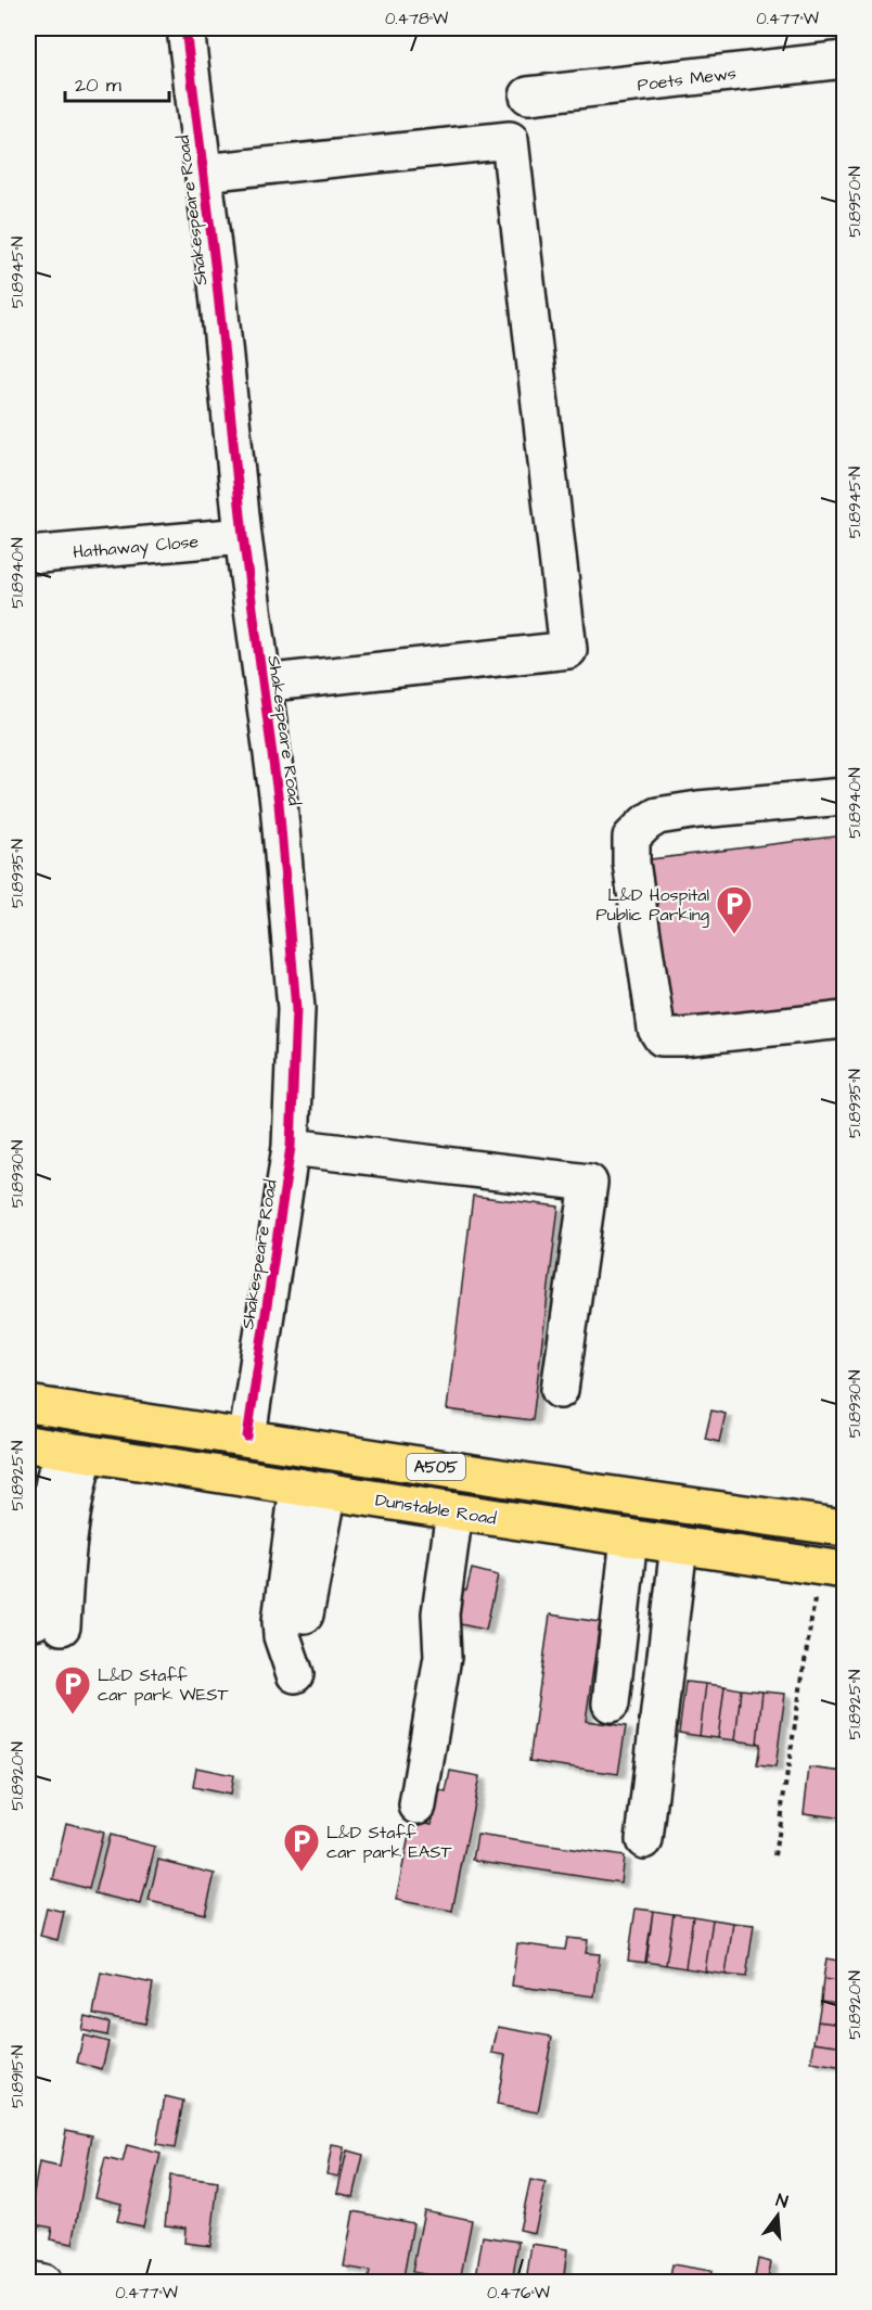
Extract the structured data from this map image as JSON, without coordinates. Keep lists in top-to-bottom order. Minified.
{"streets":{"main road":["A505","Dunstable Road"],"street":["Poets Mews","Shakespeare Road","Hathaway Close"]},"crossings":[["Shakespeare Road","Hathaway Close"],["Shakespeare Road","A505"]],"places":{"parking":["L&D Hospital Public Parking","L&D Staff car park WEST","L&D Staff car park EAST"]},"scale_bar":"20 m","north":"top","coordinates":["0.478°W","0.477°W","51.8950°N","51.8945°N","51.8940°N","51.8935°N","51.8930°N","51.8925°N","51.8920°N","51.8915°N","0.476°W"]}
